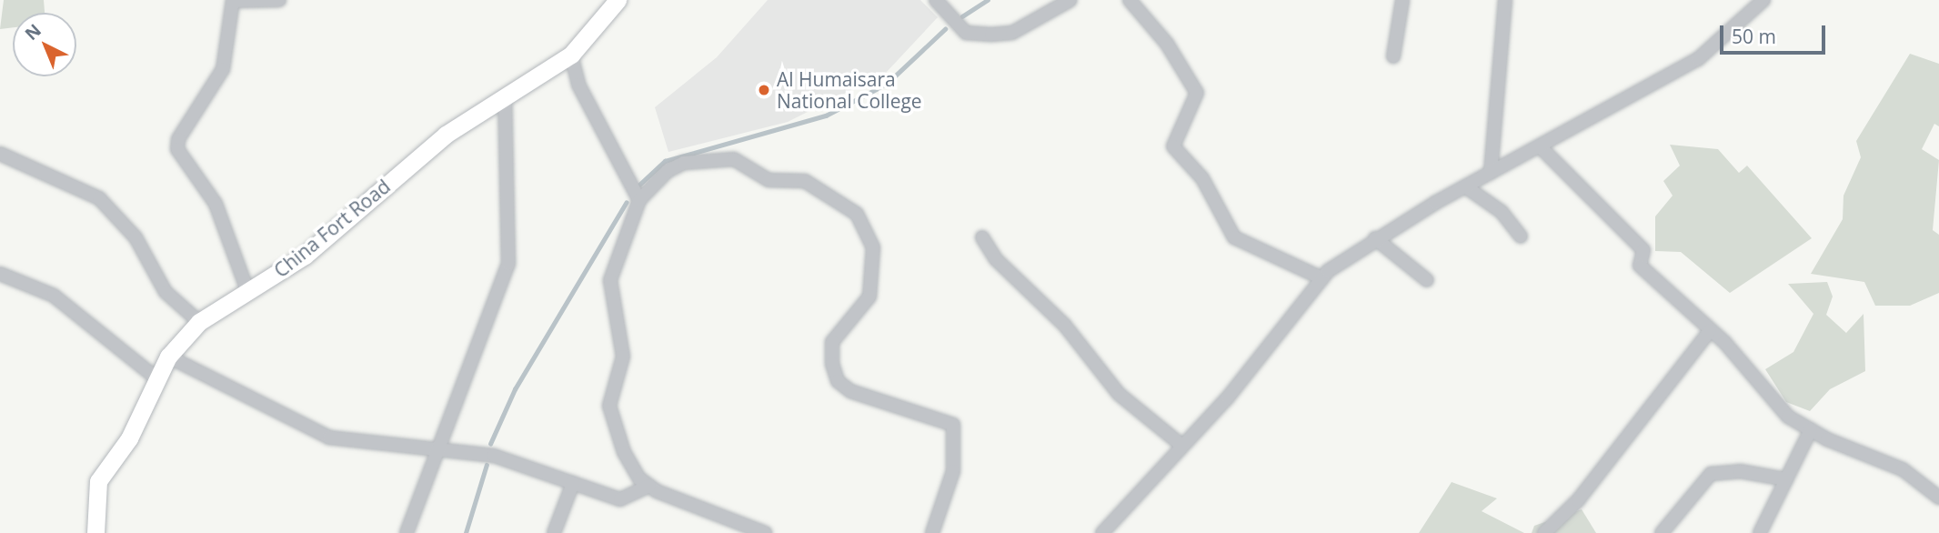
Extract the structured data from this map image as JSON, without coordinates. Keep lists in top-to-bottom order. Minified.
{"streets":{"street":["China Fort Road"]},"places":["Al Humaisara National College"],"scale_bar":"50 m","north":"top left"}
